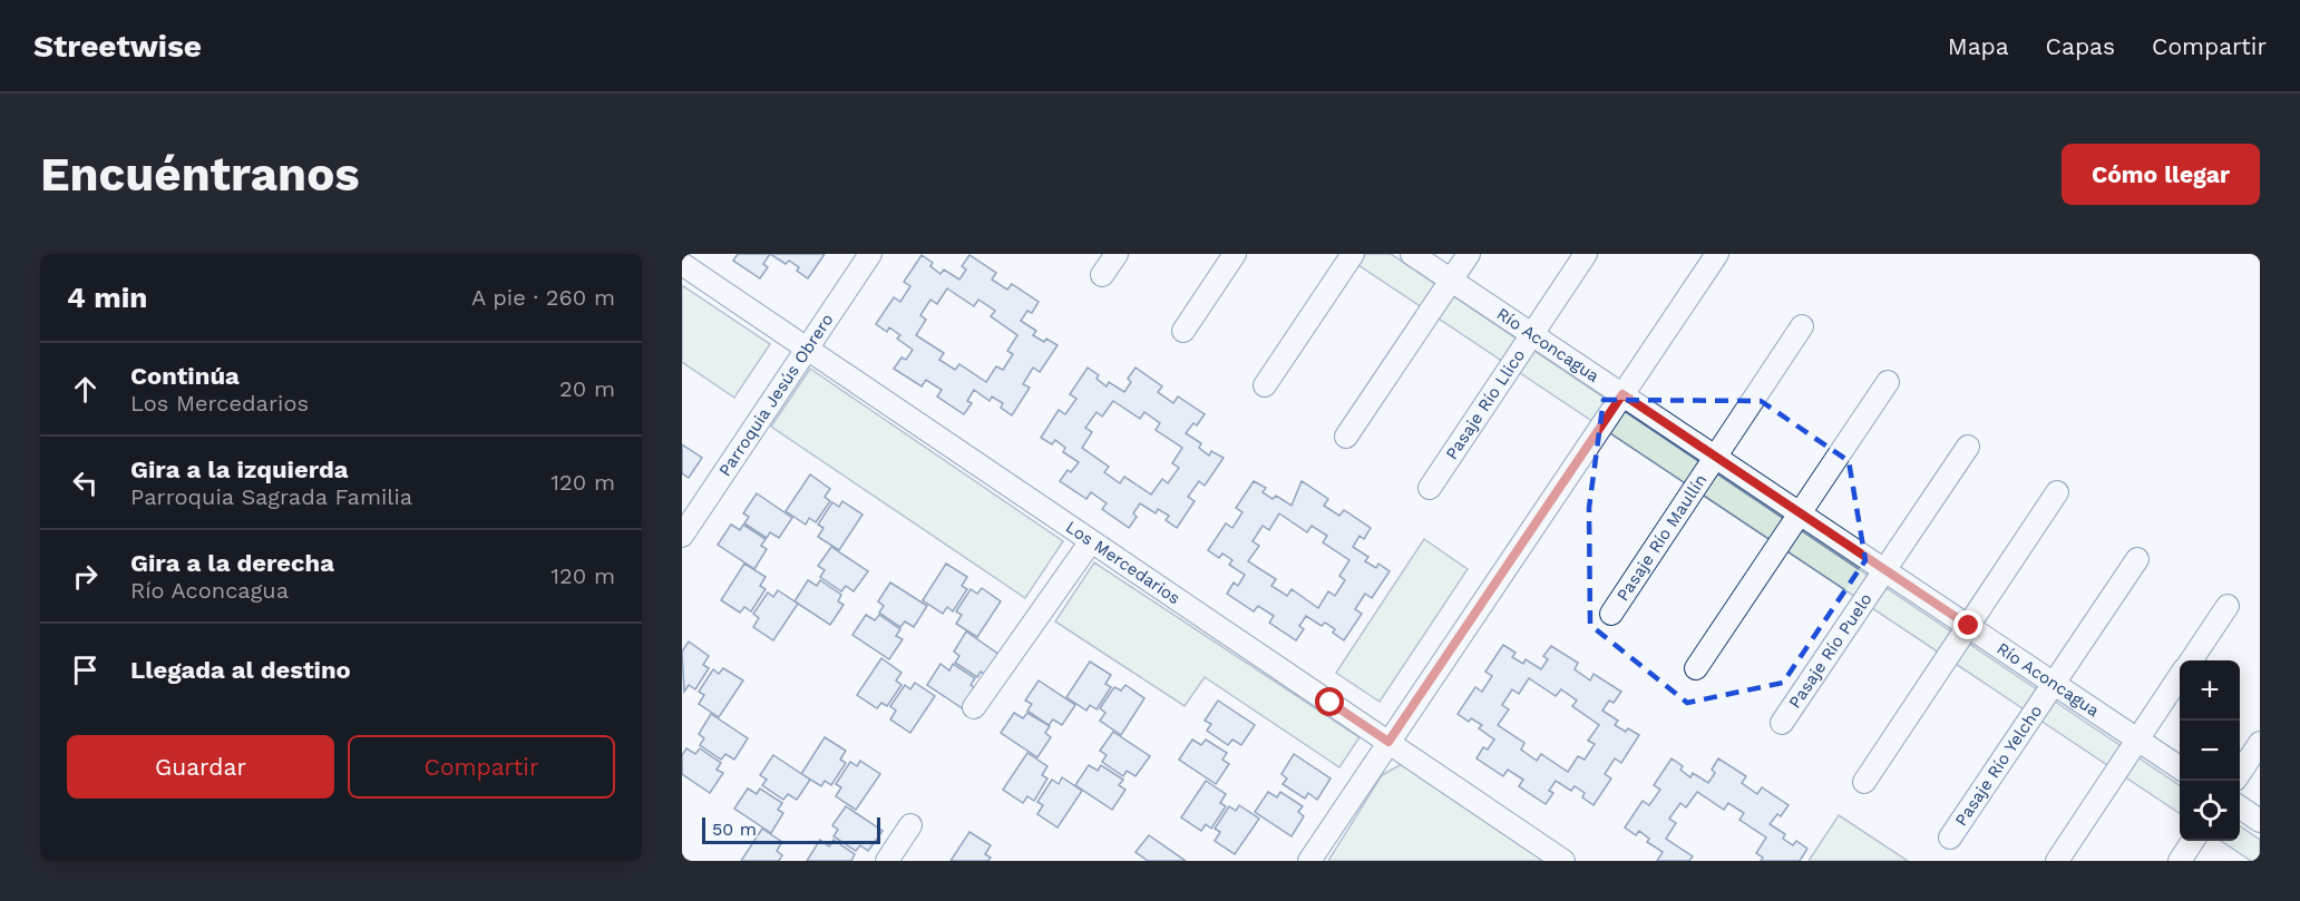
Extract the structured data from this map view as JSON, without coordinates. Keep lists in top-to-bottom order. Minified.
{"streets":{"street":["Río Aconcagua","Parroquia Jesús Obrero","Pasaje Río Llico","Pasaje Río Maullín","Los Mercedarios","Pasaje Río Puelo","Pasaje Río Yelcho"]},"crossings":[["Río Aconcagua","Pasaje Río Llico"],["Río Aconcagua","Pasaje Río Maullín"],["Río Aconcagua","Pasaje Río Puelo"],["Río Aconcagua","Pasaje Río Yelcho"],["Parroquia Jesús Obrero","Los Mercedarios"]],"scale_bar":"50 m","page":{"header":"Streetwise","nav":["Mapa","Capas","Compartir"],"buttons":["Cómo llegar",["Guardar","Compartir"]],"title":"Encuéntranos","heading":["4 min","A pie · 260 m"],"list":[["Continúa","Los Mercedarios","20 m"],["Gira a la izquierda","Parroquia Sagrada Familia","120 m"],["Gira a la derecha","Río Aconcagua","120 m"],"Llegada al destino"],"map_buttons":["+","−"],"scale":"50 m"}}
